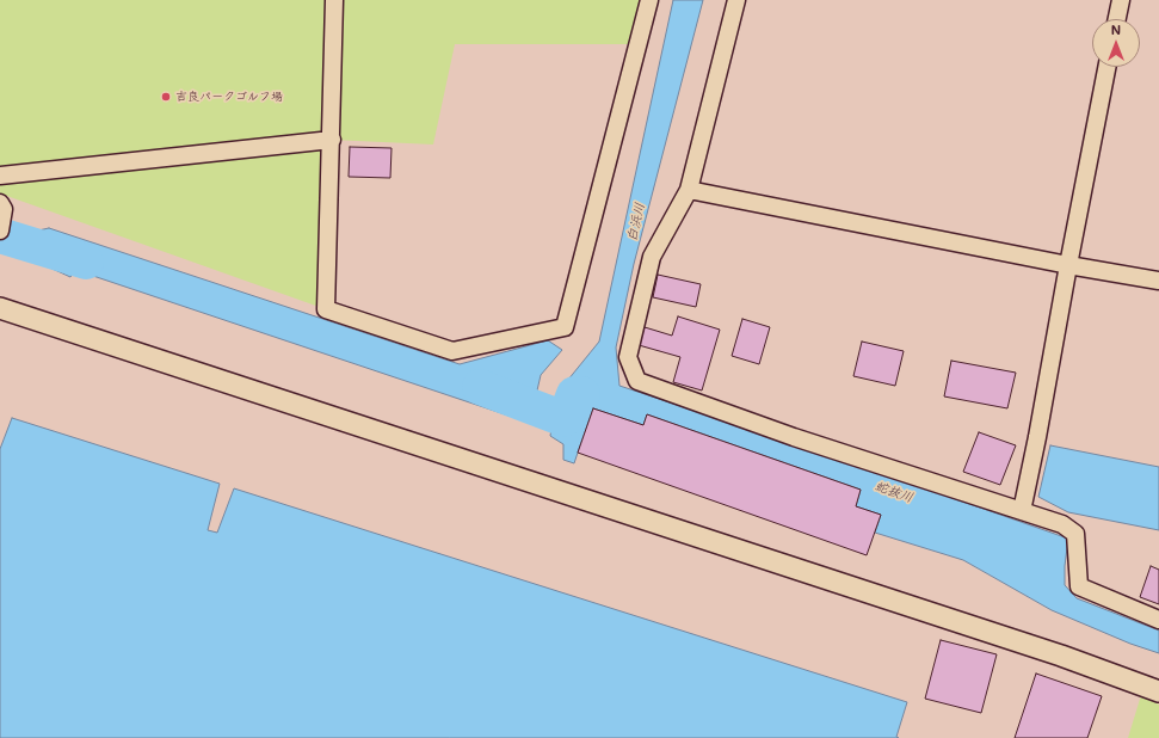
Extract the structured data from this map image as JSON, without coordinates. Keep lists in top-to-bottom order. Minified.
{"water":["白浜川","蛇抜川"],"places":["吉良パークゴルフ場"],"north":"top"}
